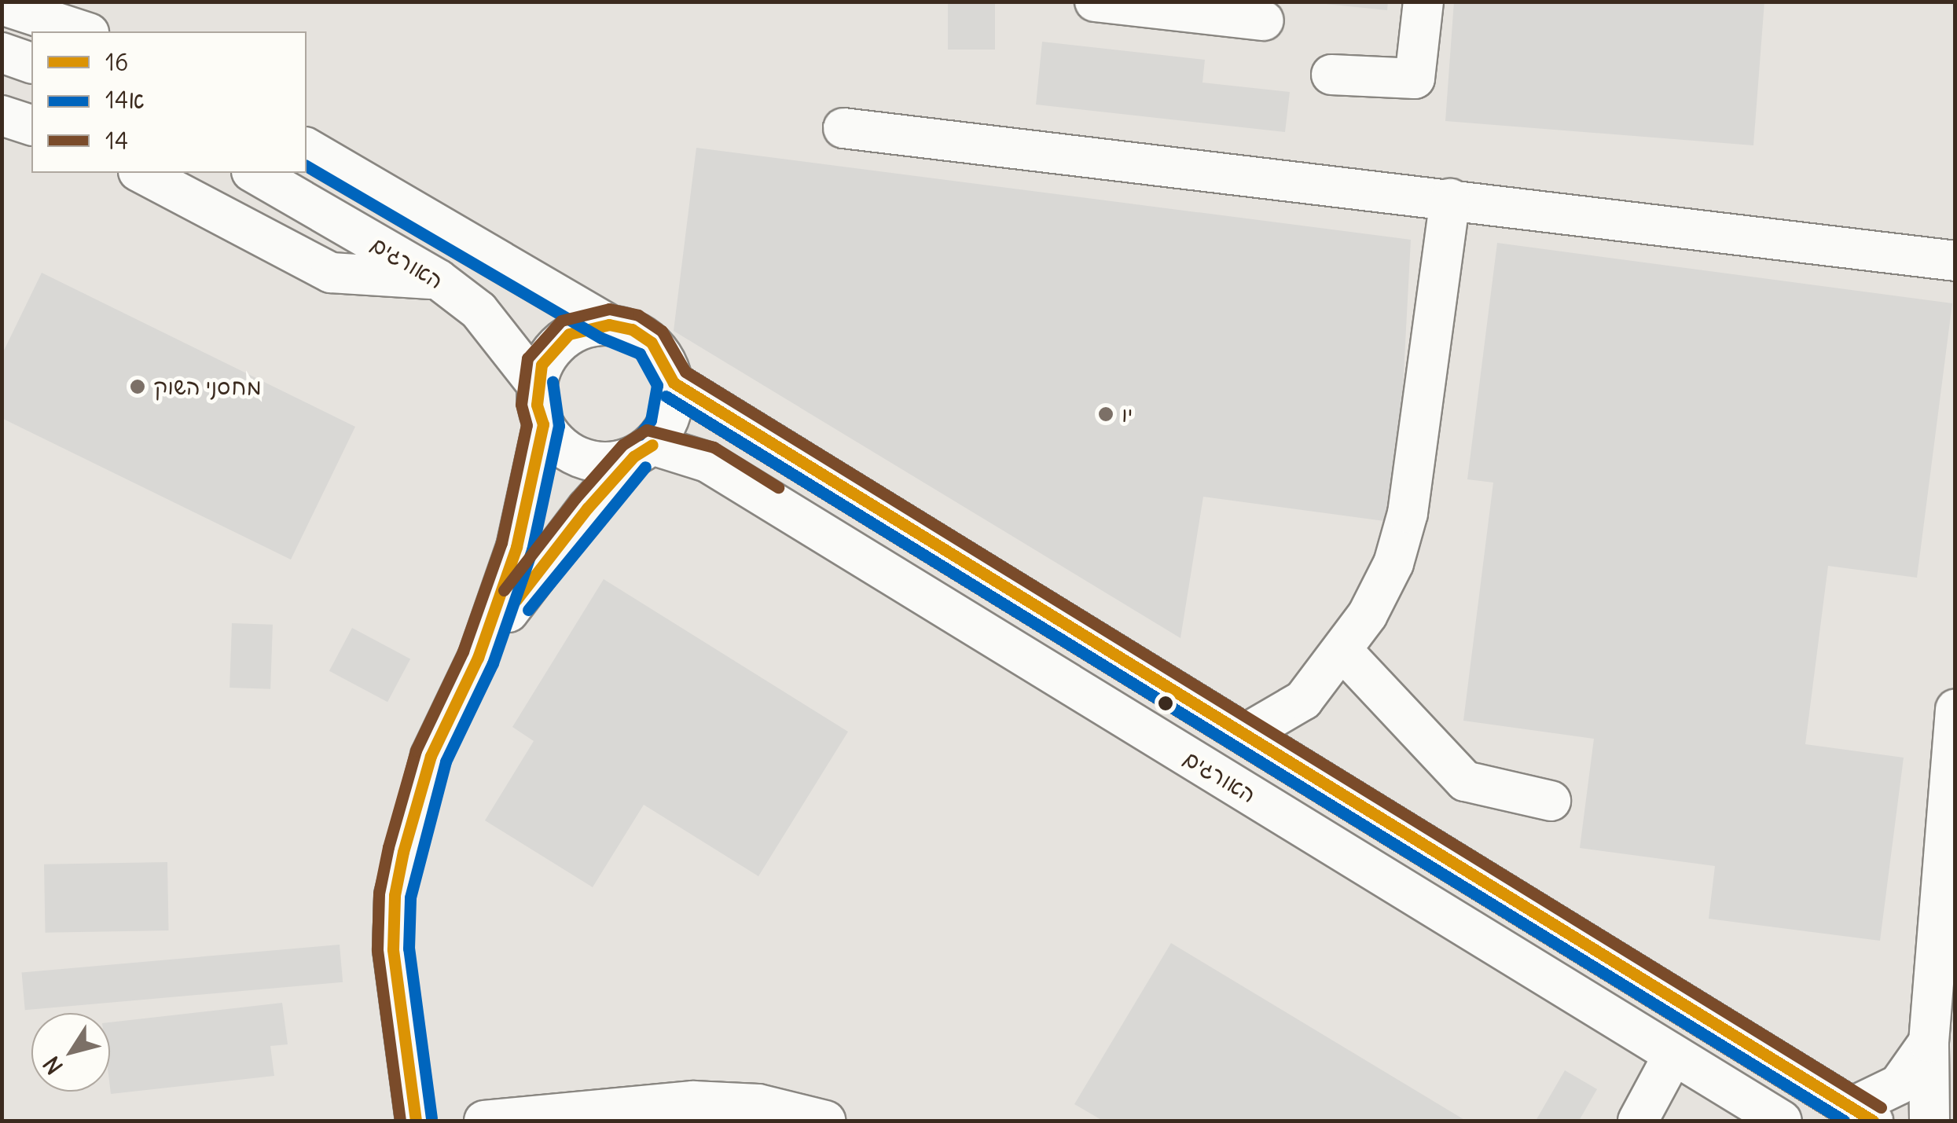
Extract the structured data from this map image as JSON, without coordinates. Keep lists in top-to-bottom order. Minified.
{"streets":{"street":["האורגים"]},"places":["מחסני השוק","יו"],"lines":["transit line 14א","transit line 14","transit line 16"],"legend":["16","14א","14"],"north":"bottom left"}
